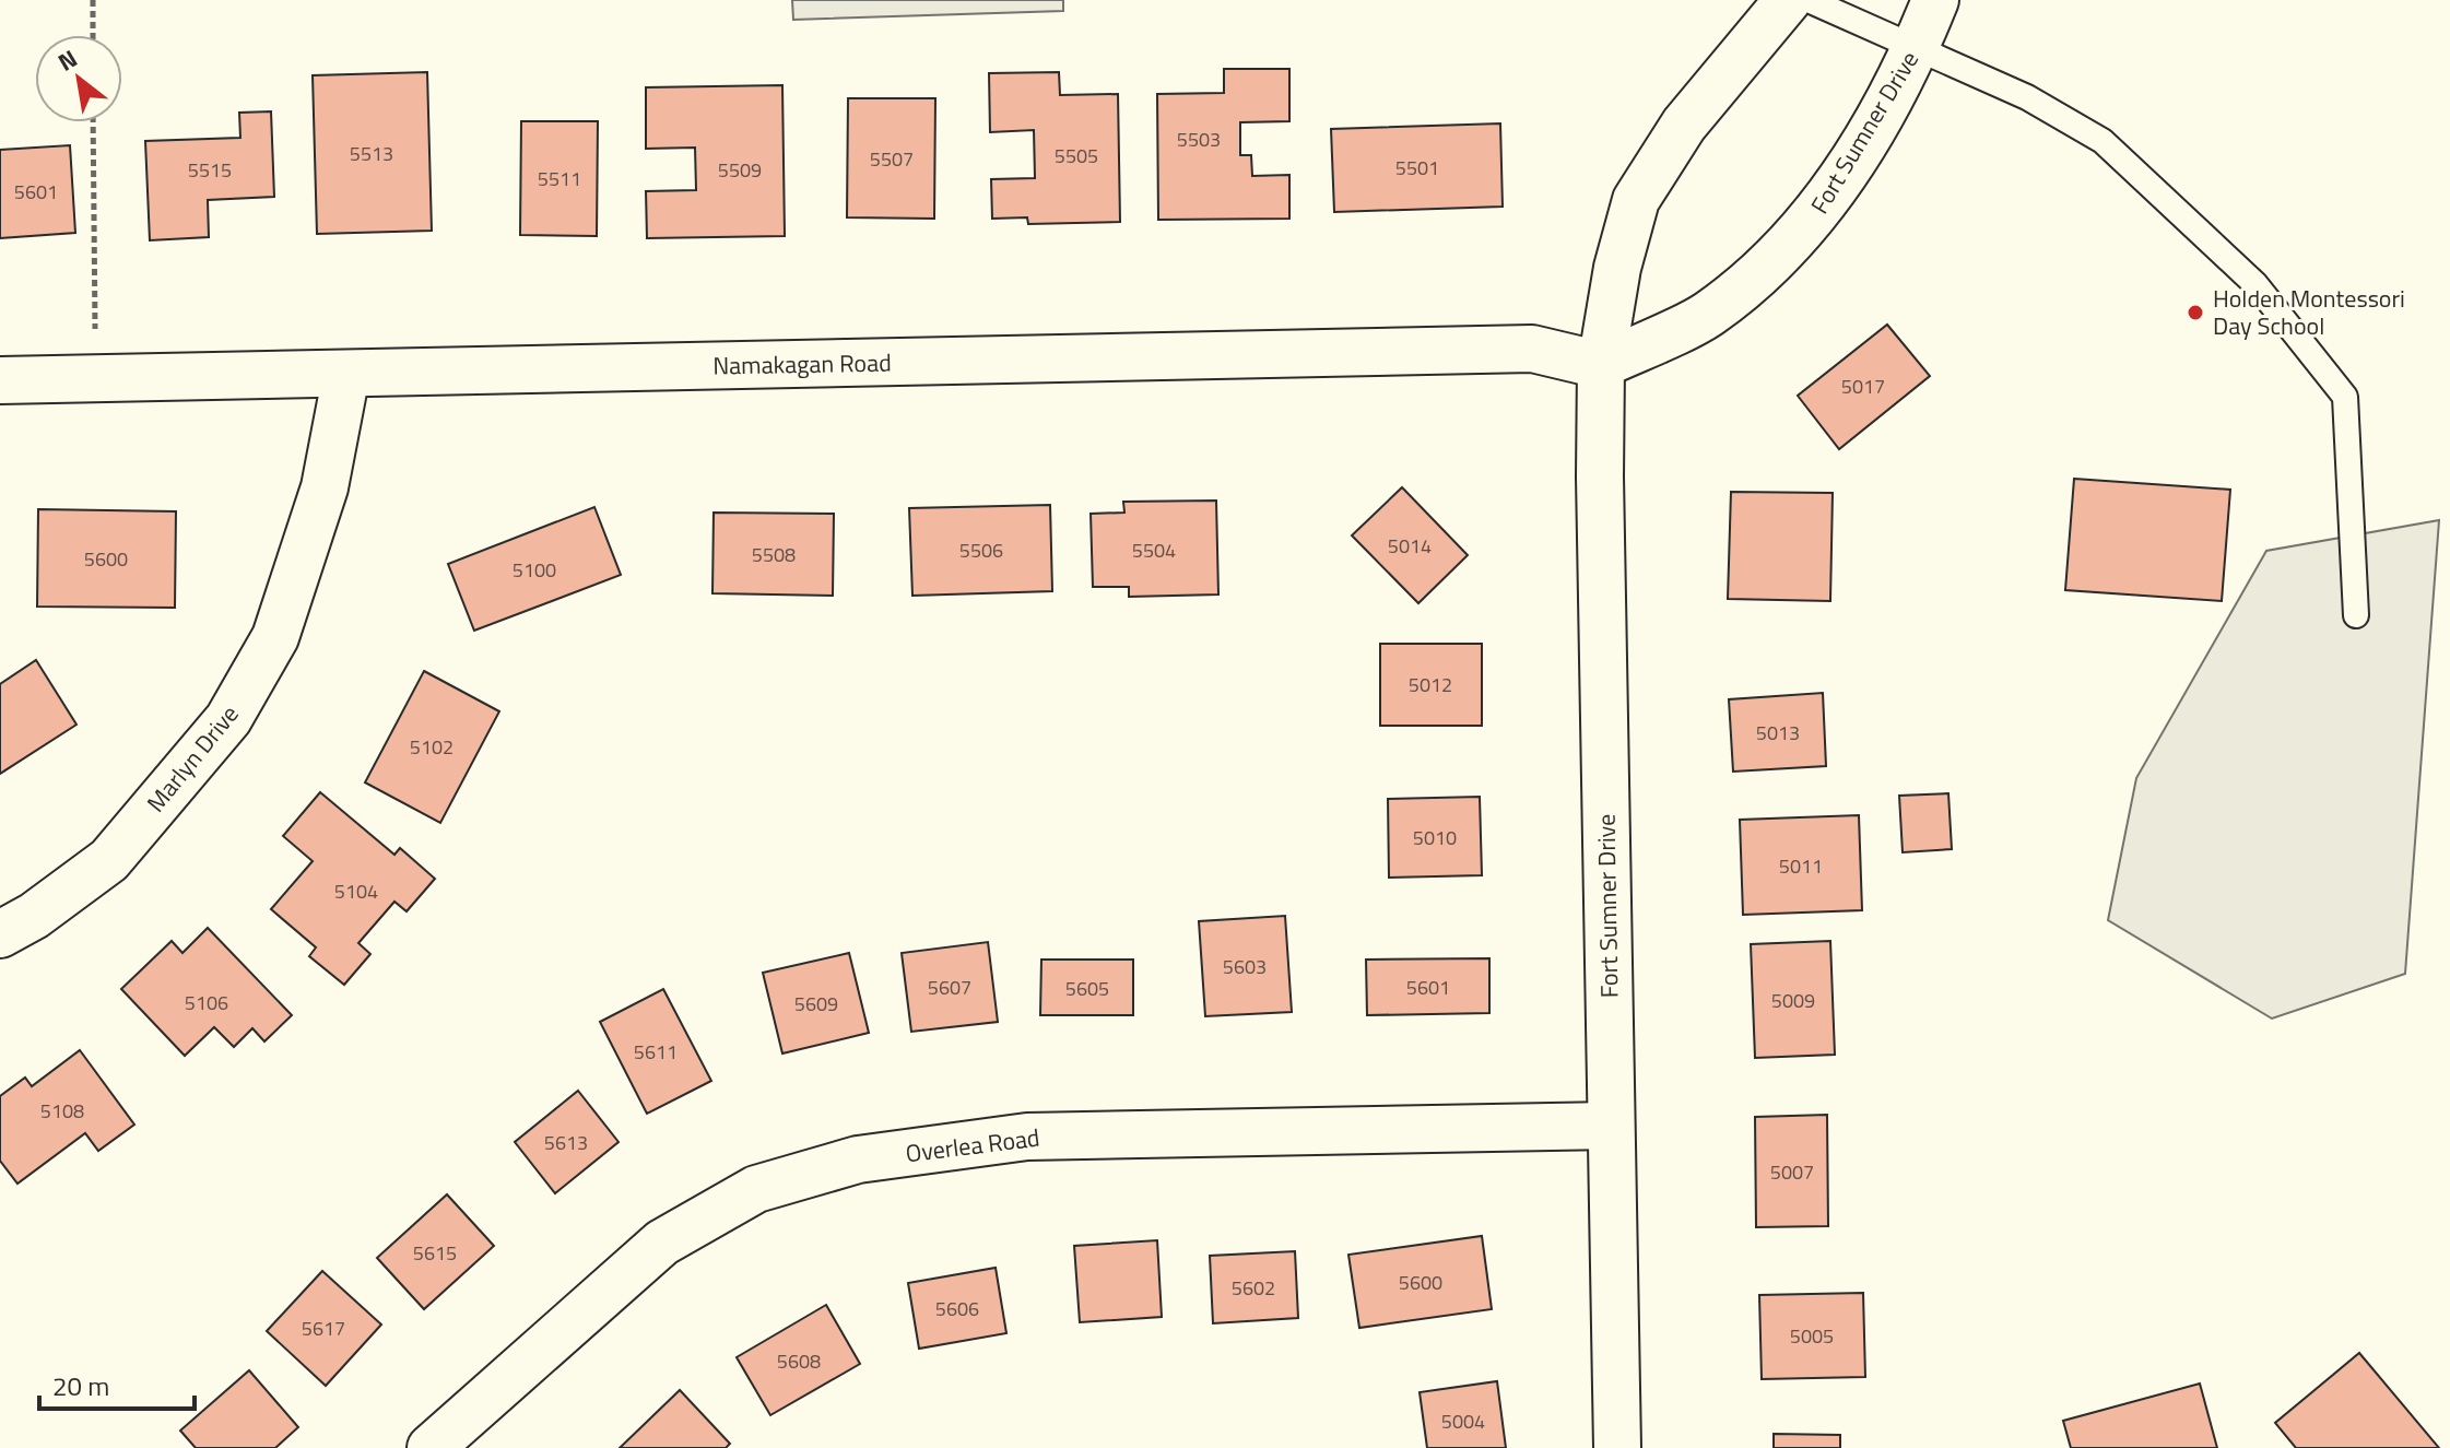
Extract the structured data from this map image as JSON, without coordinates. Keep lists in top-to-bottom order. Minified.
{"streets":{"street":["Fort Sumner Drive","Namakagan Road","Marlyn Drive","Overlea Road"]},"crossings":[["Fort Sumner Drive","Namakagan Road"],["Fort Sumner Drive","Overlea Road"],["Namakagan Road","Marlyn Drive"]],"places":["Holden Montessori Day School"],"house_numbers":["5503","5513","5505","5507","5501","5515","5509","5511","5601","5017","5014","5506","5504","5508","5600","5100","5012","5013","5102","5010","5011","5104","5603","5607","5601","5605","5009","5106","5609","5611","5108","5613","5007","5615","5600","5602","5606","5617","5005","5608","5004"],"scale_bar":"20 m","north":"top left"}
